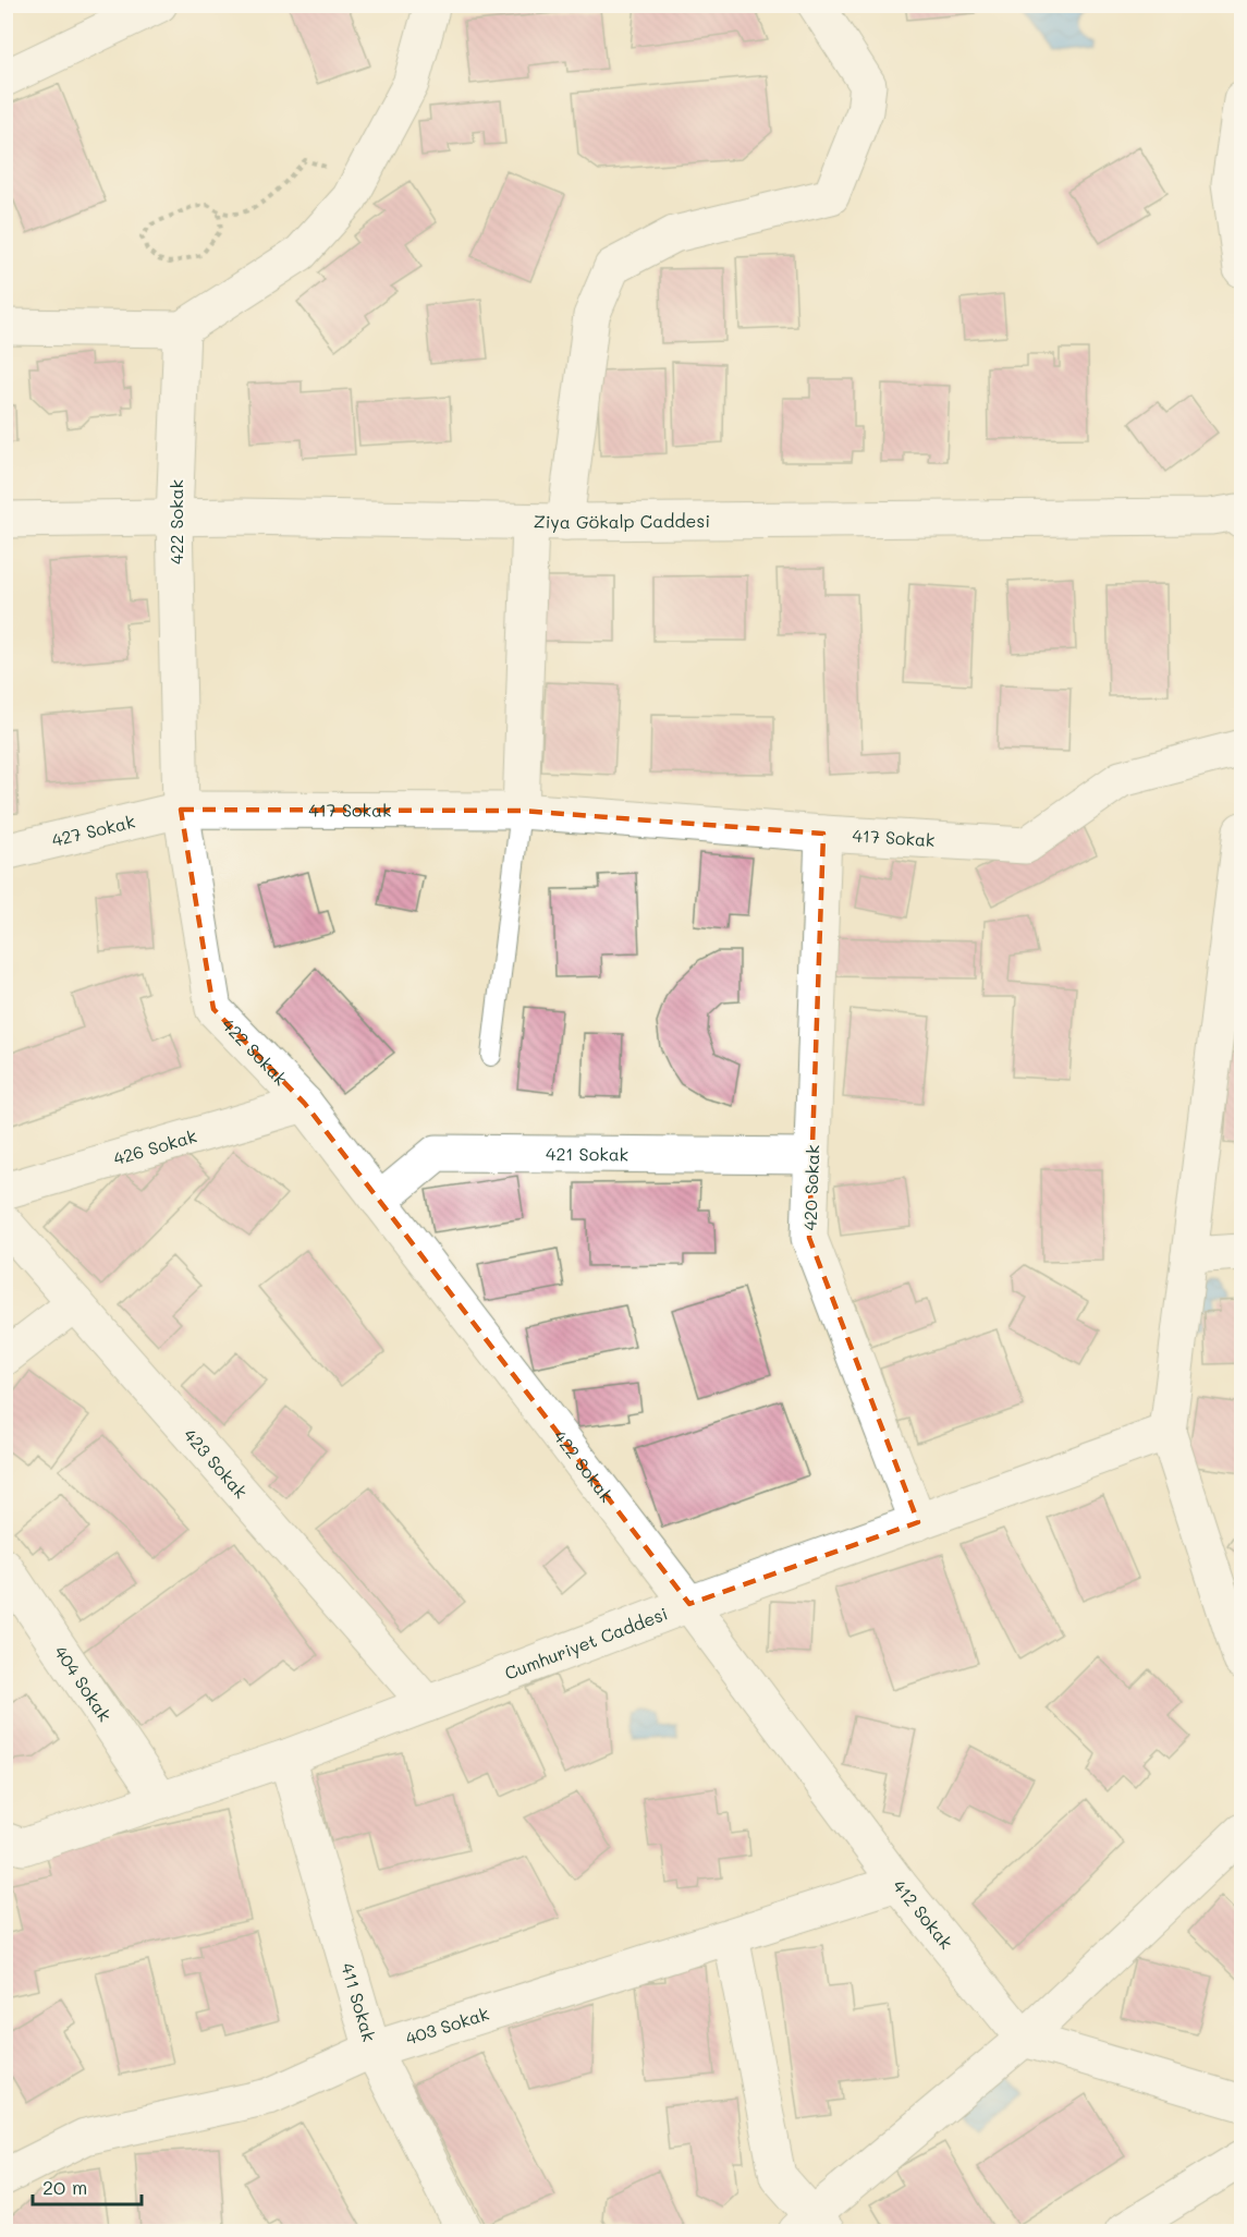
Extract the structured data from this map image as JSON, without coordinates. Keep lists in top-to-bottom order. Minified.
{"streets":{"street":["422 Sokak","Ziya Gökalp Caddesi","417 Sokak","427 Sokak","426 Sokak","421 Sokak","420 Sokak","423 Sokak","Cumhuriyet Caddesi","404 Sokak","412 Sokak","411 Sokak","403 Sokak"]},"crossings":[["422 Sokak","Ziya Gökalp Caddesi"],["422 Sokak","417 Sokak"],["422 Sokak","427 Sokak"],["422 Sokak","426 Sokak"],["422 Sokak","421 Sokak"],["422 Sokak","Cumhuriyet Caddesi"],["422 Sokak","412 Sokak"],["417 Sokak","427 Sokak"],["417 Sokak","420 Sokak"],["421 Sokak","420 Sokak"],["420 Sokak","Cumhuriyet Caddesi"],["423 Sokak","Cumhuriyet Caddesi"],["Cumhuriyet Caddesi","404 Sokak"],["Cumhuriyet Caddesi","412 Sokak"],["Cumhuriyet Caddesi","411 Sokak"],["412 Sokak","403 Sokak"],["411 Sokak","403 Sokak"]],"scale_bar":"20 m"}
